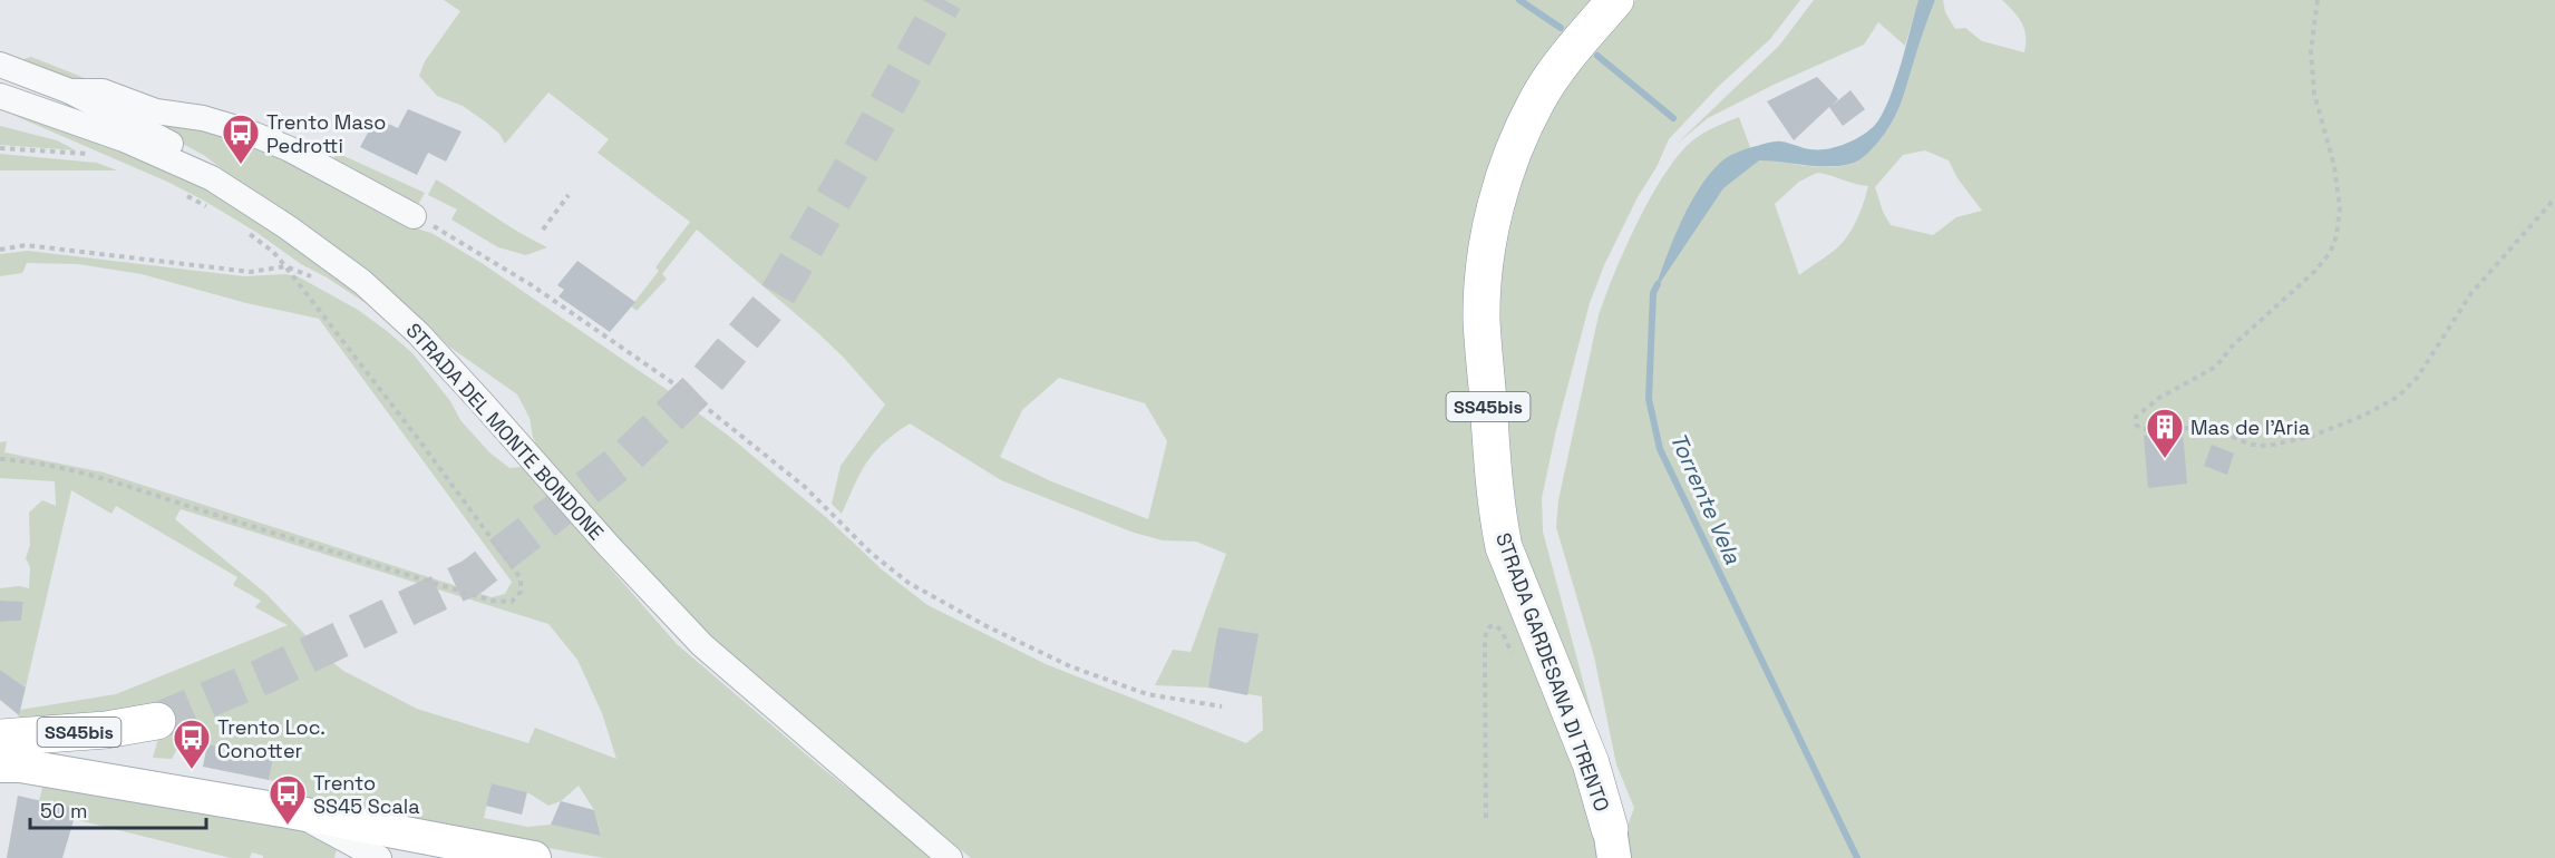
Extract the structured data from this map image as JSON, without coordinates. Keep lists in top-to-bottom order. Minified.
{"streets":{"highway":["SS45bis","STRADA GARDESANA DI TRENTO"],"street":["STRADA DEL MONTE BONDONE"]},"water":["Torrente Vela"],"places":{"bus stop":["Trento Maso Pedrotti","Trento Loc. Conotter","Trento SS45 Scala"],"building":["Mas de l'Aria"]},"scale_bar":"50 m"}
